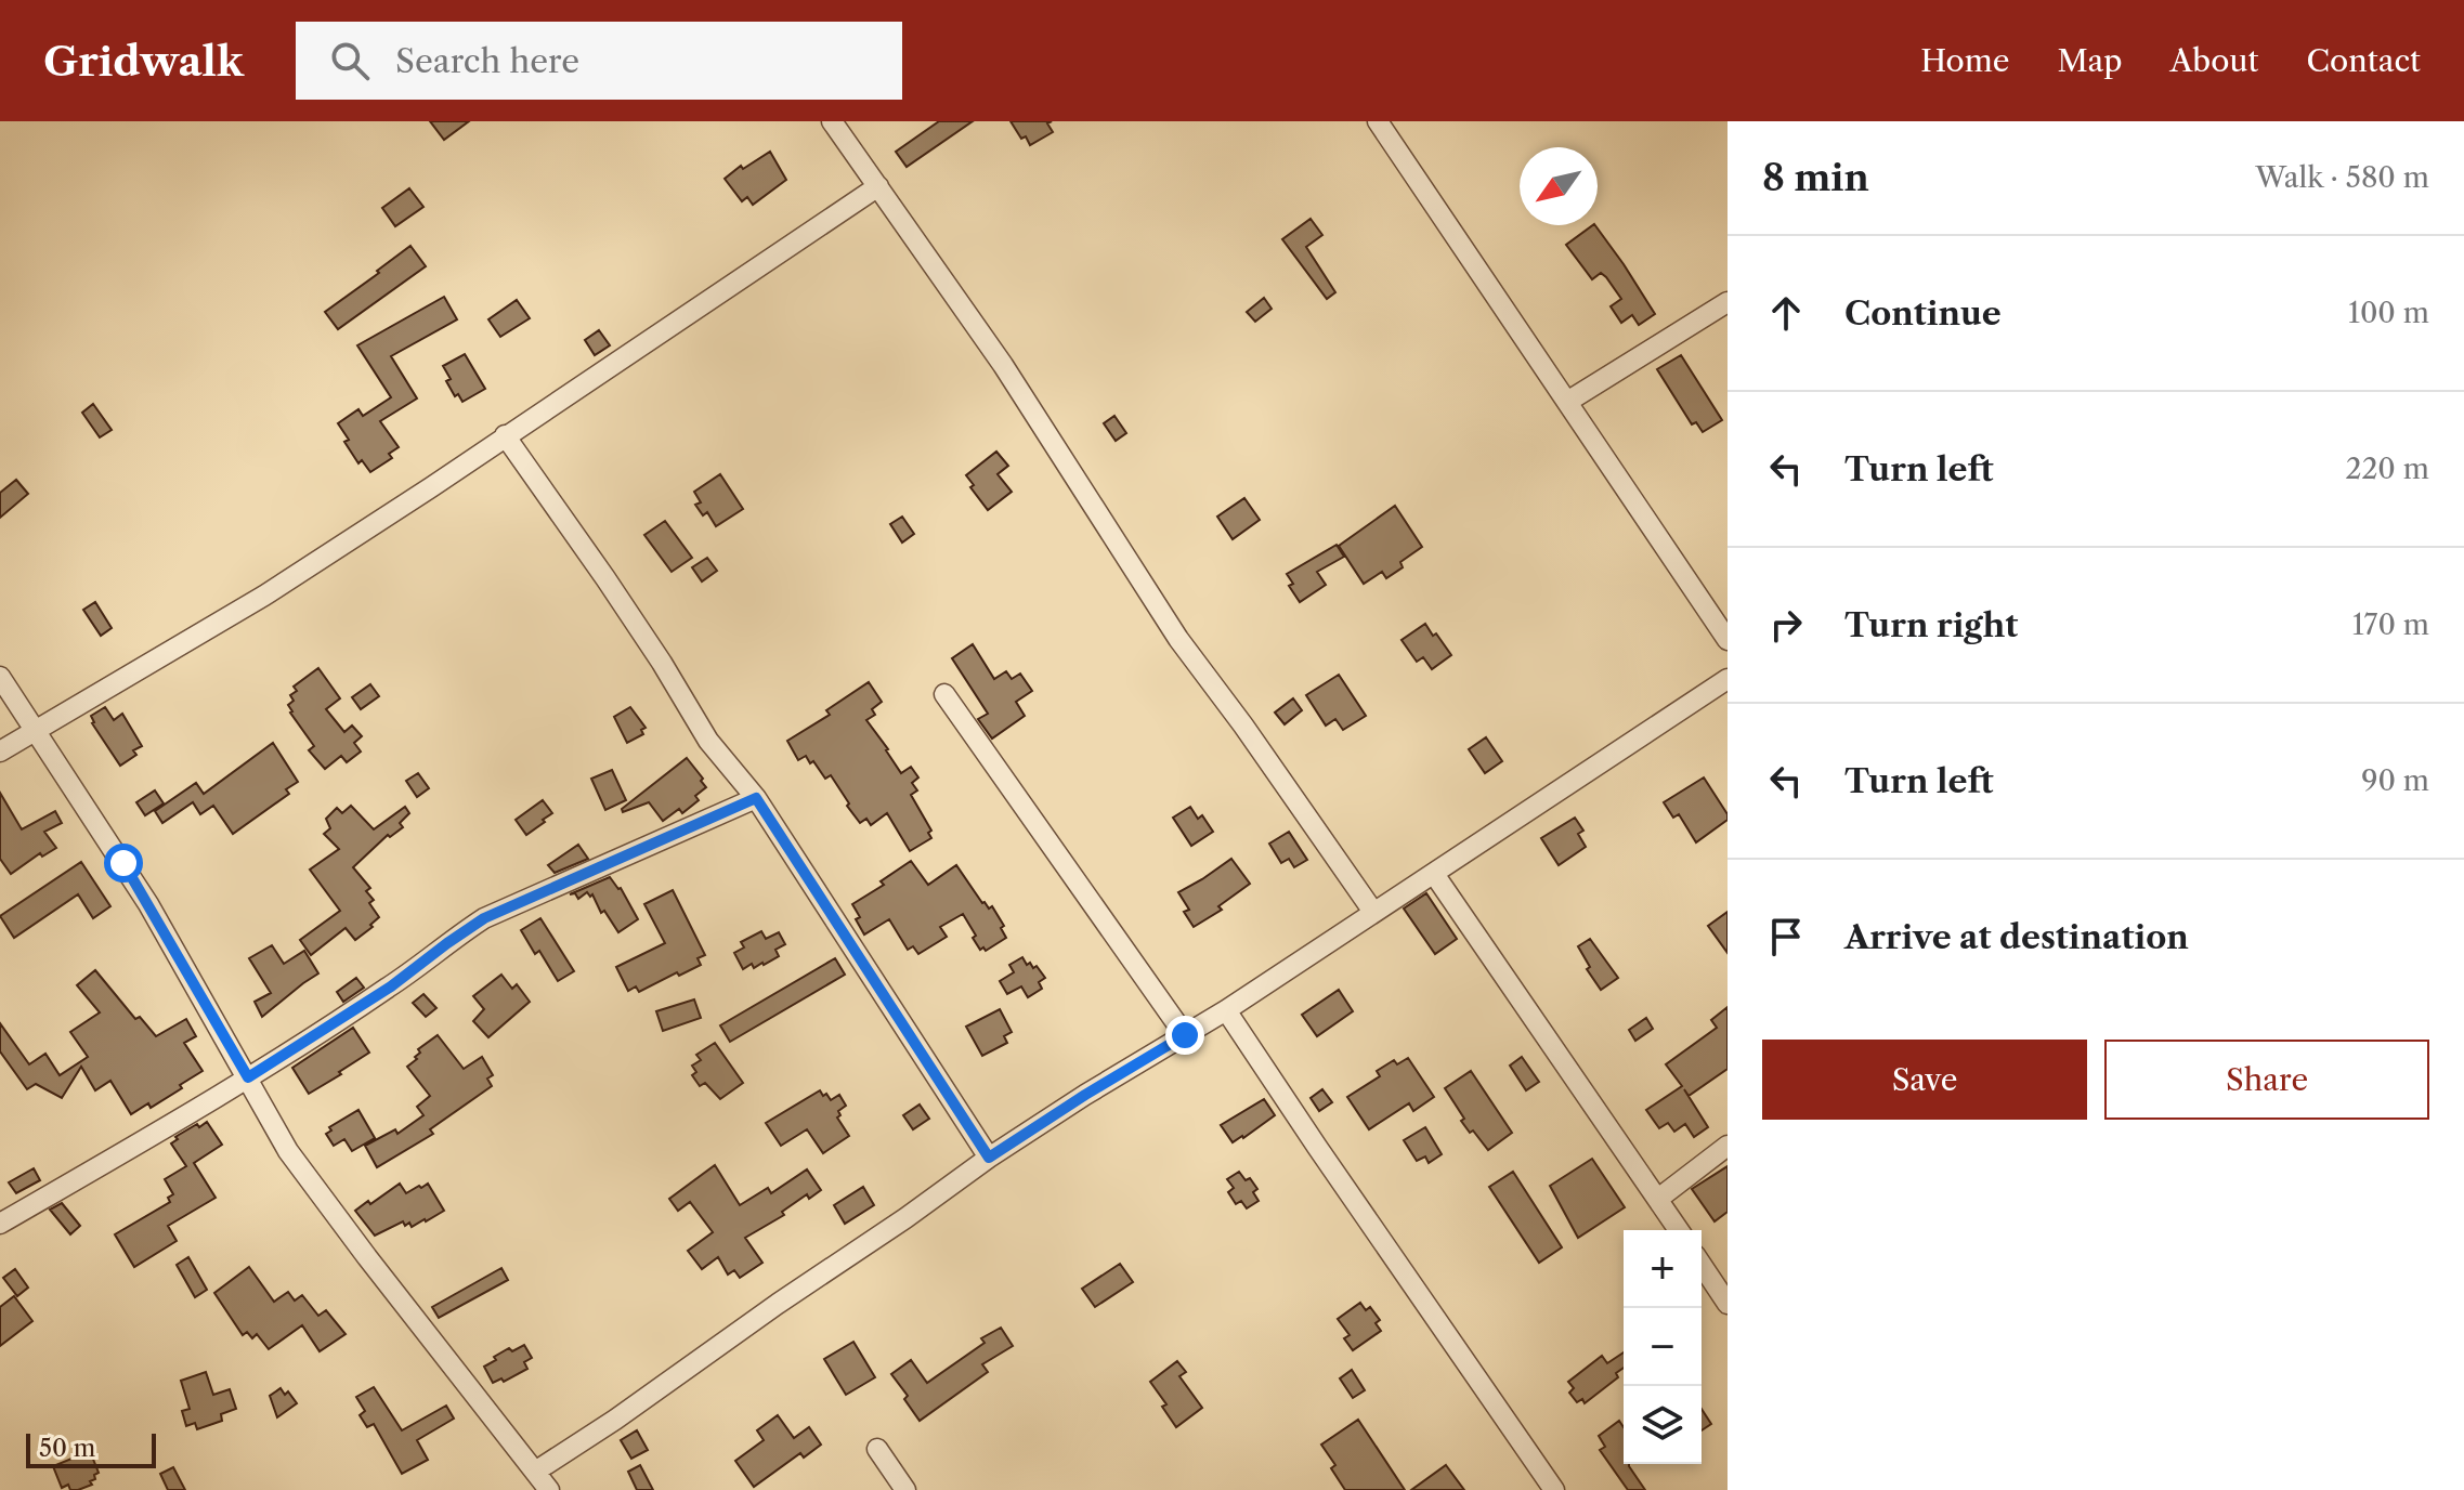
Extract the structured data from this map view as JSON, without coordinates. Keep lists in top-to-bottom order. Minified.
{"scale_bar":"50 m","north":"bottom left","page":{"header":"Gridwalk","search":"Search here","nav":["Home","Map","About","Contact"],"heading":["8 min","Walk · 580 m"],"list":[["Continue","100 m"],["Turn left","220 m"],["Turn right","170 m"],["Turn left","90 m"],"Arrive at destination"],"buttons":["Save","Share"],"map_buttons":["+","−"],"scale":"50 m"}}
